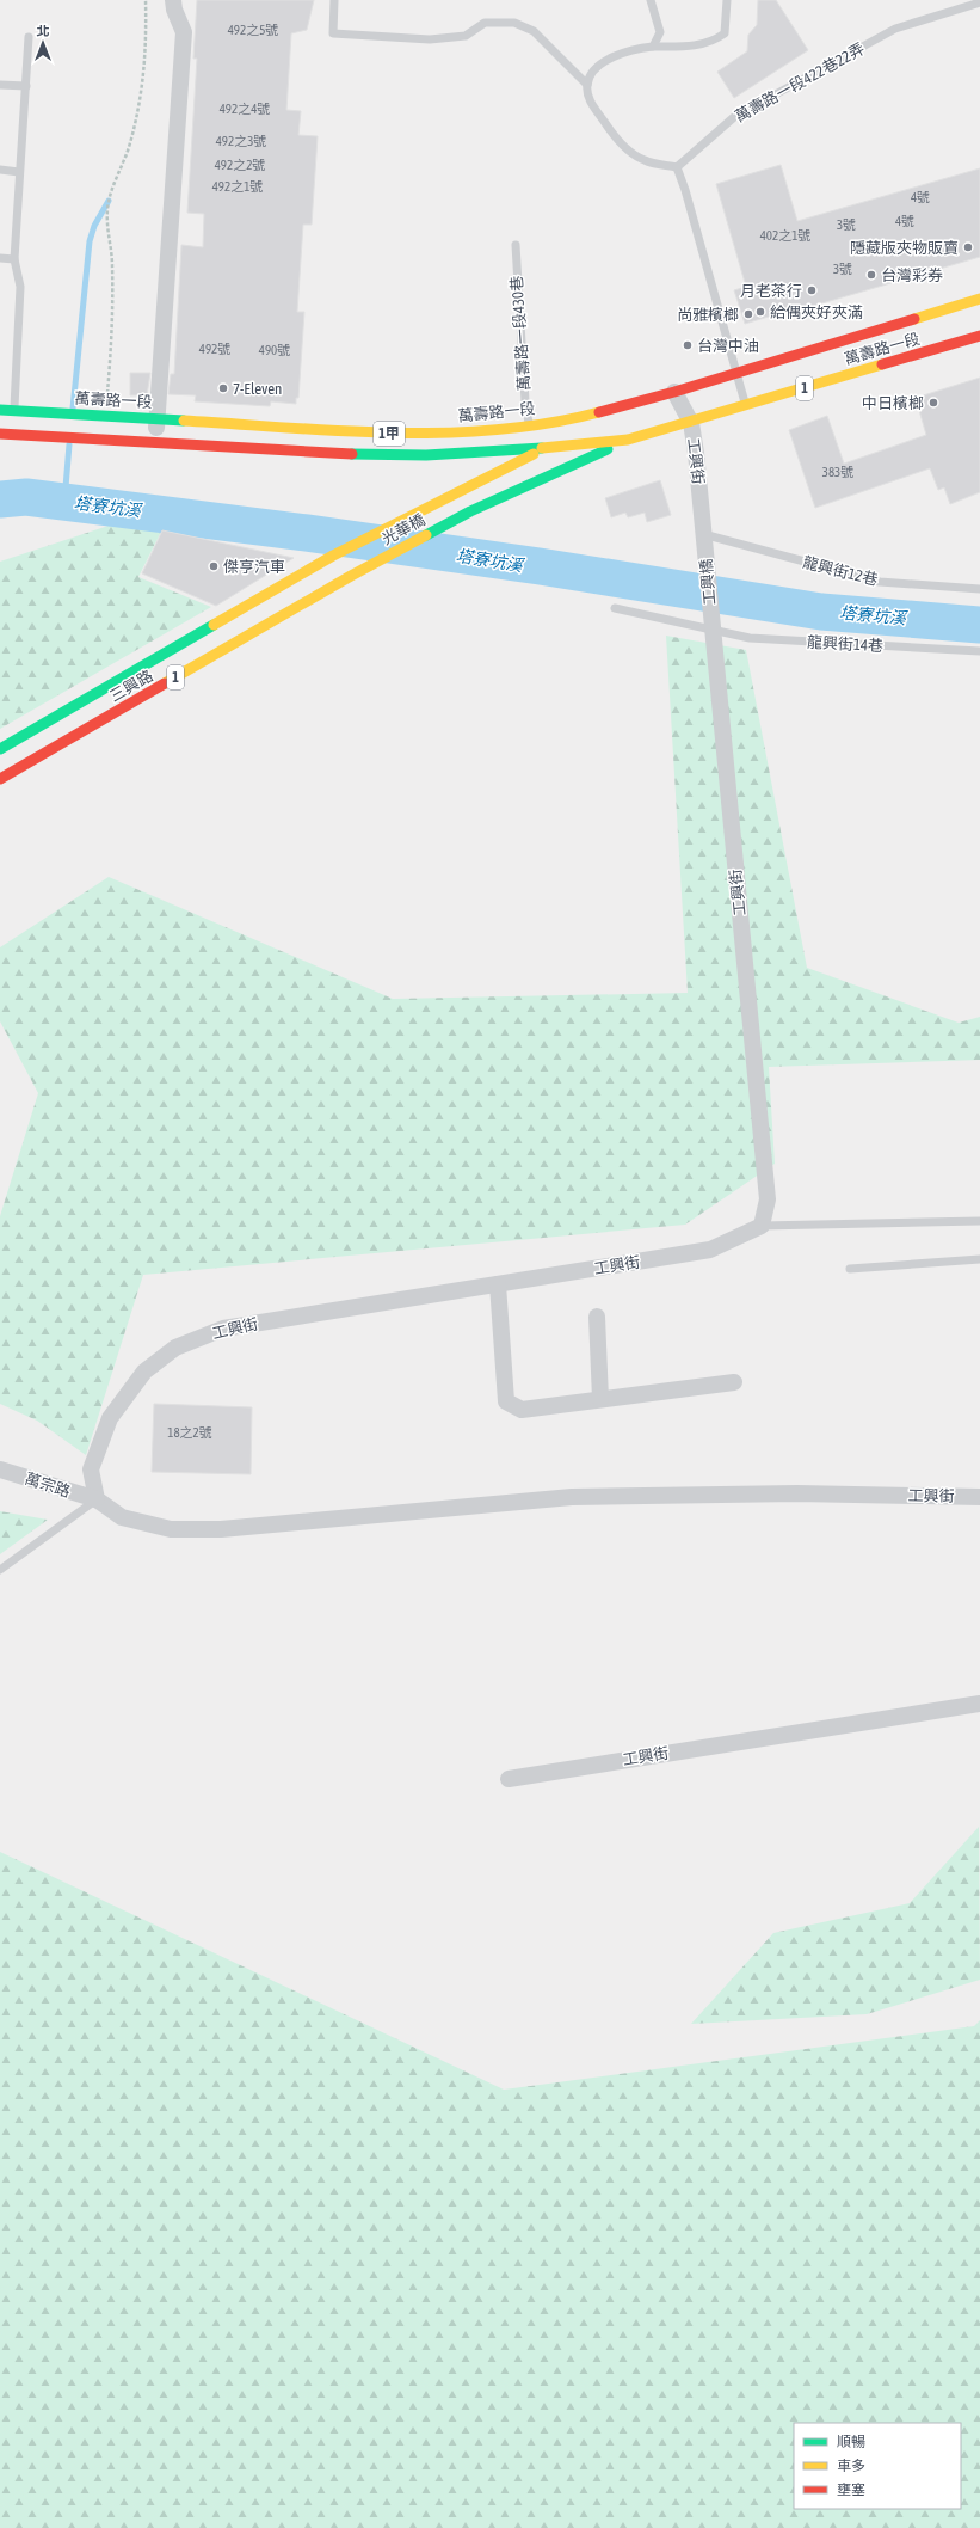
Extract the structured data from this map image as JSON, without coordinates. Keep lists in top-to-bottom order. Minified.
{"streets":{"main road":["萬壽路一段","1","1甲","光華橋","三興路"],"street":["工興街","工興橋","萬宗路"],"lane":["萬壽路一段422巷22弄","萬壽路一段430巷","龍興街12巷","龍興街14巷"]},"crossings":[["萬壽路一段430巷","萬壽路一段"],["萬壽路一段430巷","1"],["萬壽路一段430巷","光華橋"],["萬壽路一段","1"],["萬壽路一段","工興街"],["萬壽路一段","光華橋"],["1","工興街"],["1","光華橋"],["工興街","龍興街12巷"],["工興街","工興橋"],["工興街","龍興街14巷"],["工興街","萬宗路"],["光華橋","三興路"],["龍興街12巷","工興橋"],["工興橋","龍興街14巷"]],"water":["塔寮坑溪"],"places":["隱藏版夾物販賣","台灣彩券","月老茶行","給偶夾好夾滿","尚雅檳榔","台灣中油","7-Eleven","中日檳榔","傑亨汽車"],"house_numbers":["492之5號","492之4號","492之3號","492之2號","492之1號","4號","4號","3號","402之1號","3號","492號","490號","383號","18之2號"],"legend":["順暢","車多","壅塞"],"north":"top"}
